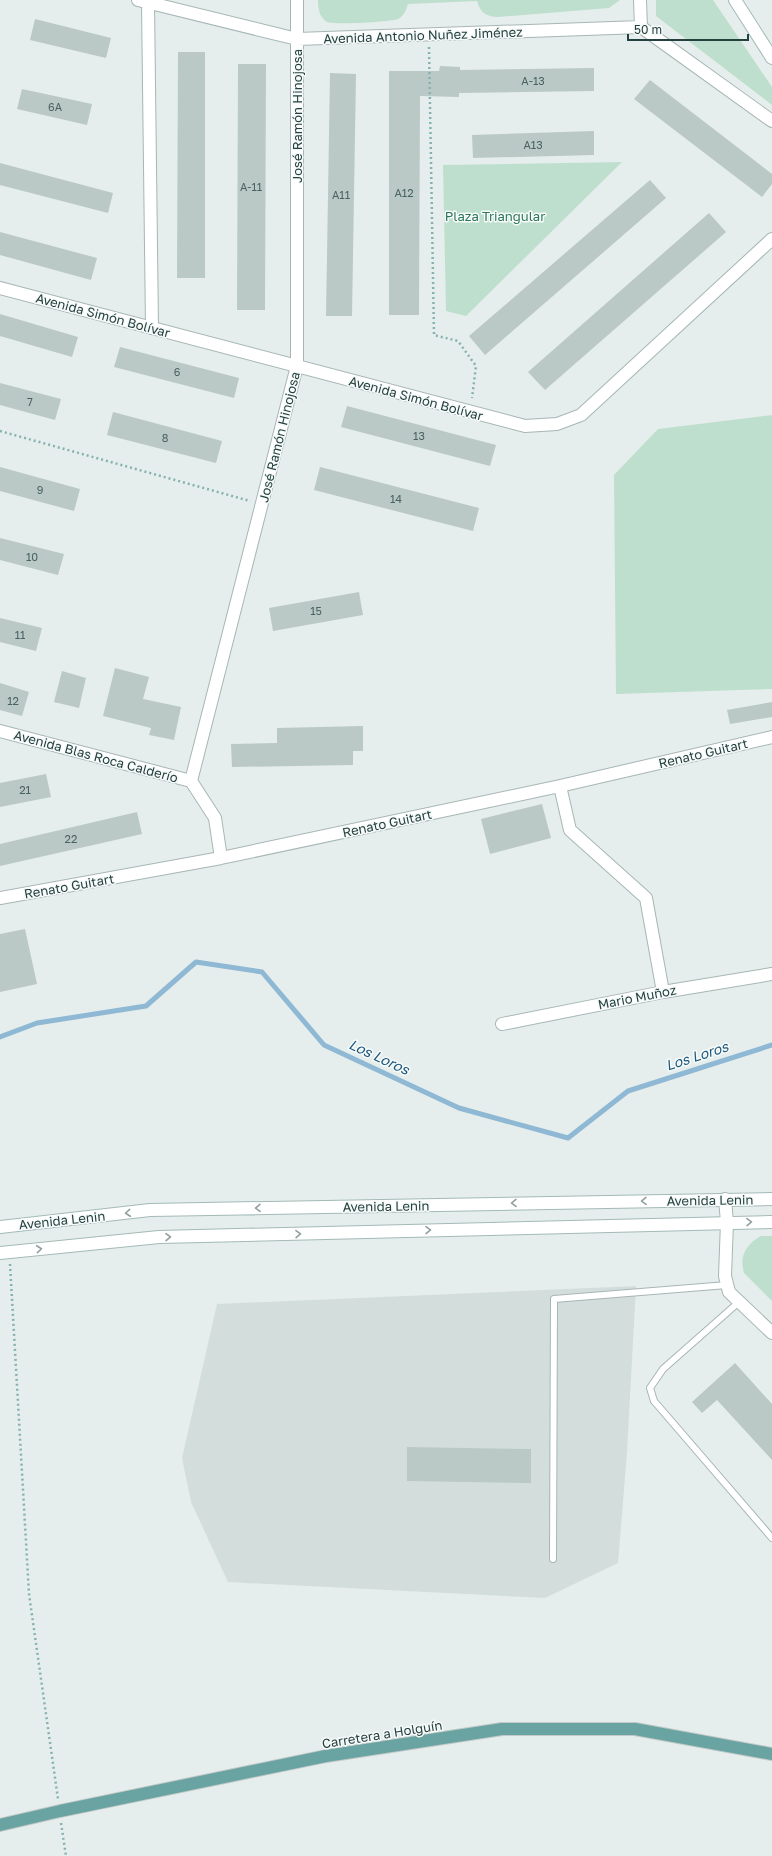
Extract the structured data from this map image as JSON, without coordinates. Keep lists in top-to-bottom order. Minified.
{"streets":{"main road":["Carretera a Holguín"],"street":["Avenida Antonio Nuñez Jiménez","José Ramón Hinojosa","Avenida Simón Bolívar","Renato Guitart","Avenida Blas Roca Calderío","Mario Muñoz","Avenida Lenin"]},"crossings":[["Avenida Antonio Nuñez Jiménez","José Ramón Hinojosa"],["José Ramón Hinojosa","Avenida Simón Bolívar"],["José Ramón Hinojosa","Avenida Blas Roca Calderío"]],"water":["Los Loros"],"parks":["Plaza Triangular"],"house_numbers":["A-13","6A","A13","A-11","A12","A11","6","7","13","8","9","14","10","15","11","12","21","22"],"scale_bar":"50 m"}
